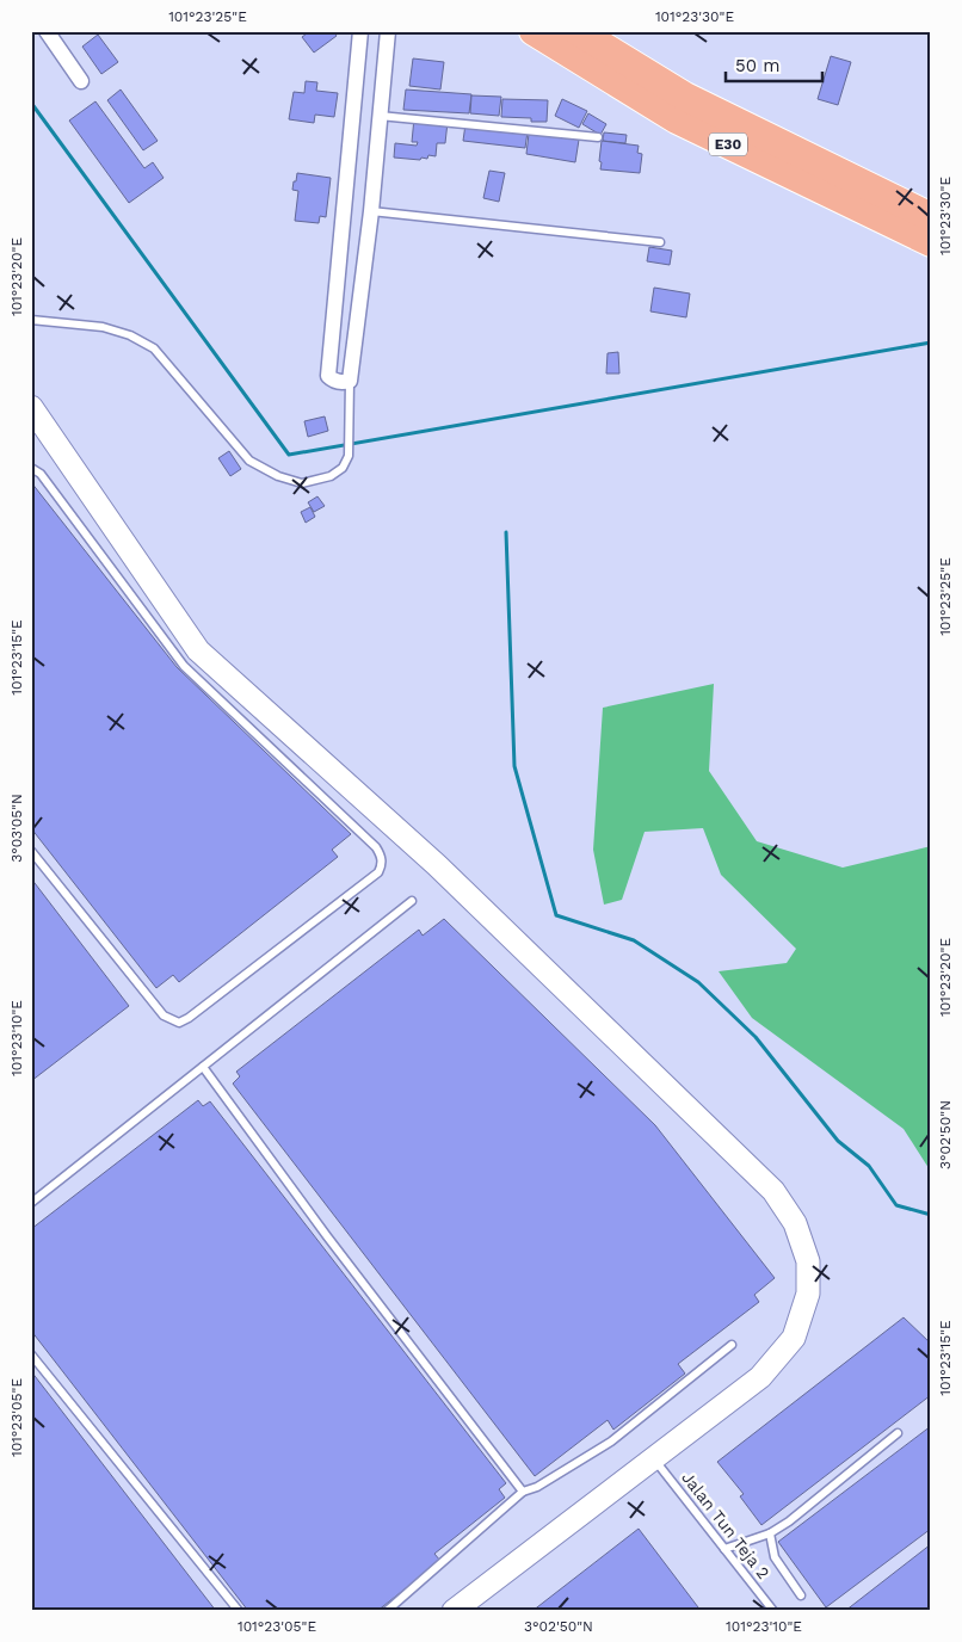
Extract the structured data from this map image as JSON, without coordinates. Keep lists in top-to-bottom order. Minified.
{"streets":{"highway":["E30"],"lane":["Jalan Tun Teja 2"]},"scale_bar":"50 m","coordinates":["101°23'25\"E","101°23'30\"E","101°23'20\"E","101°23'15\"E","3°03'05\"N","101°23'10\"E","3°02'50\"N","101°23'05\"E"]}
